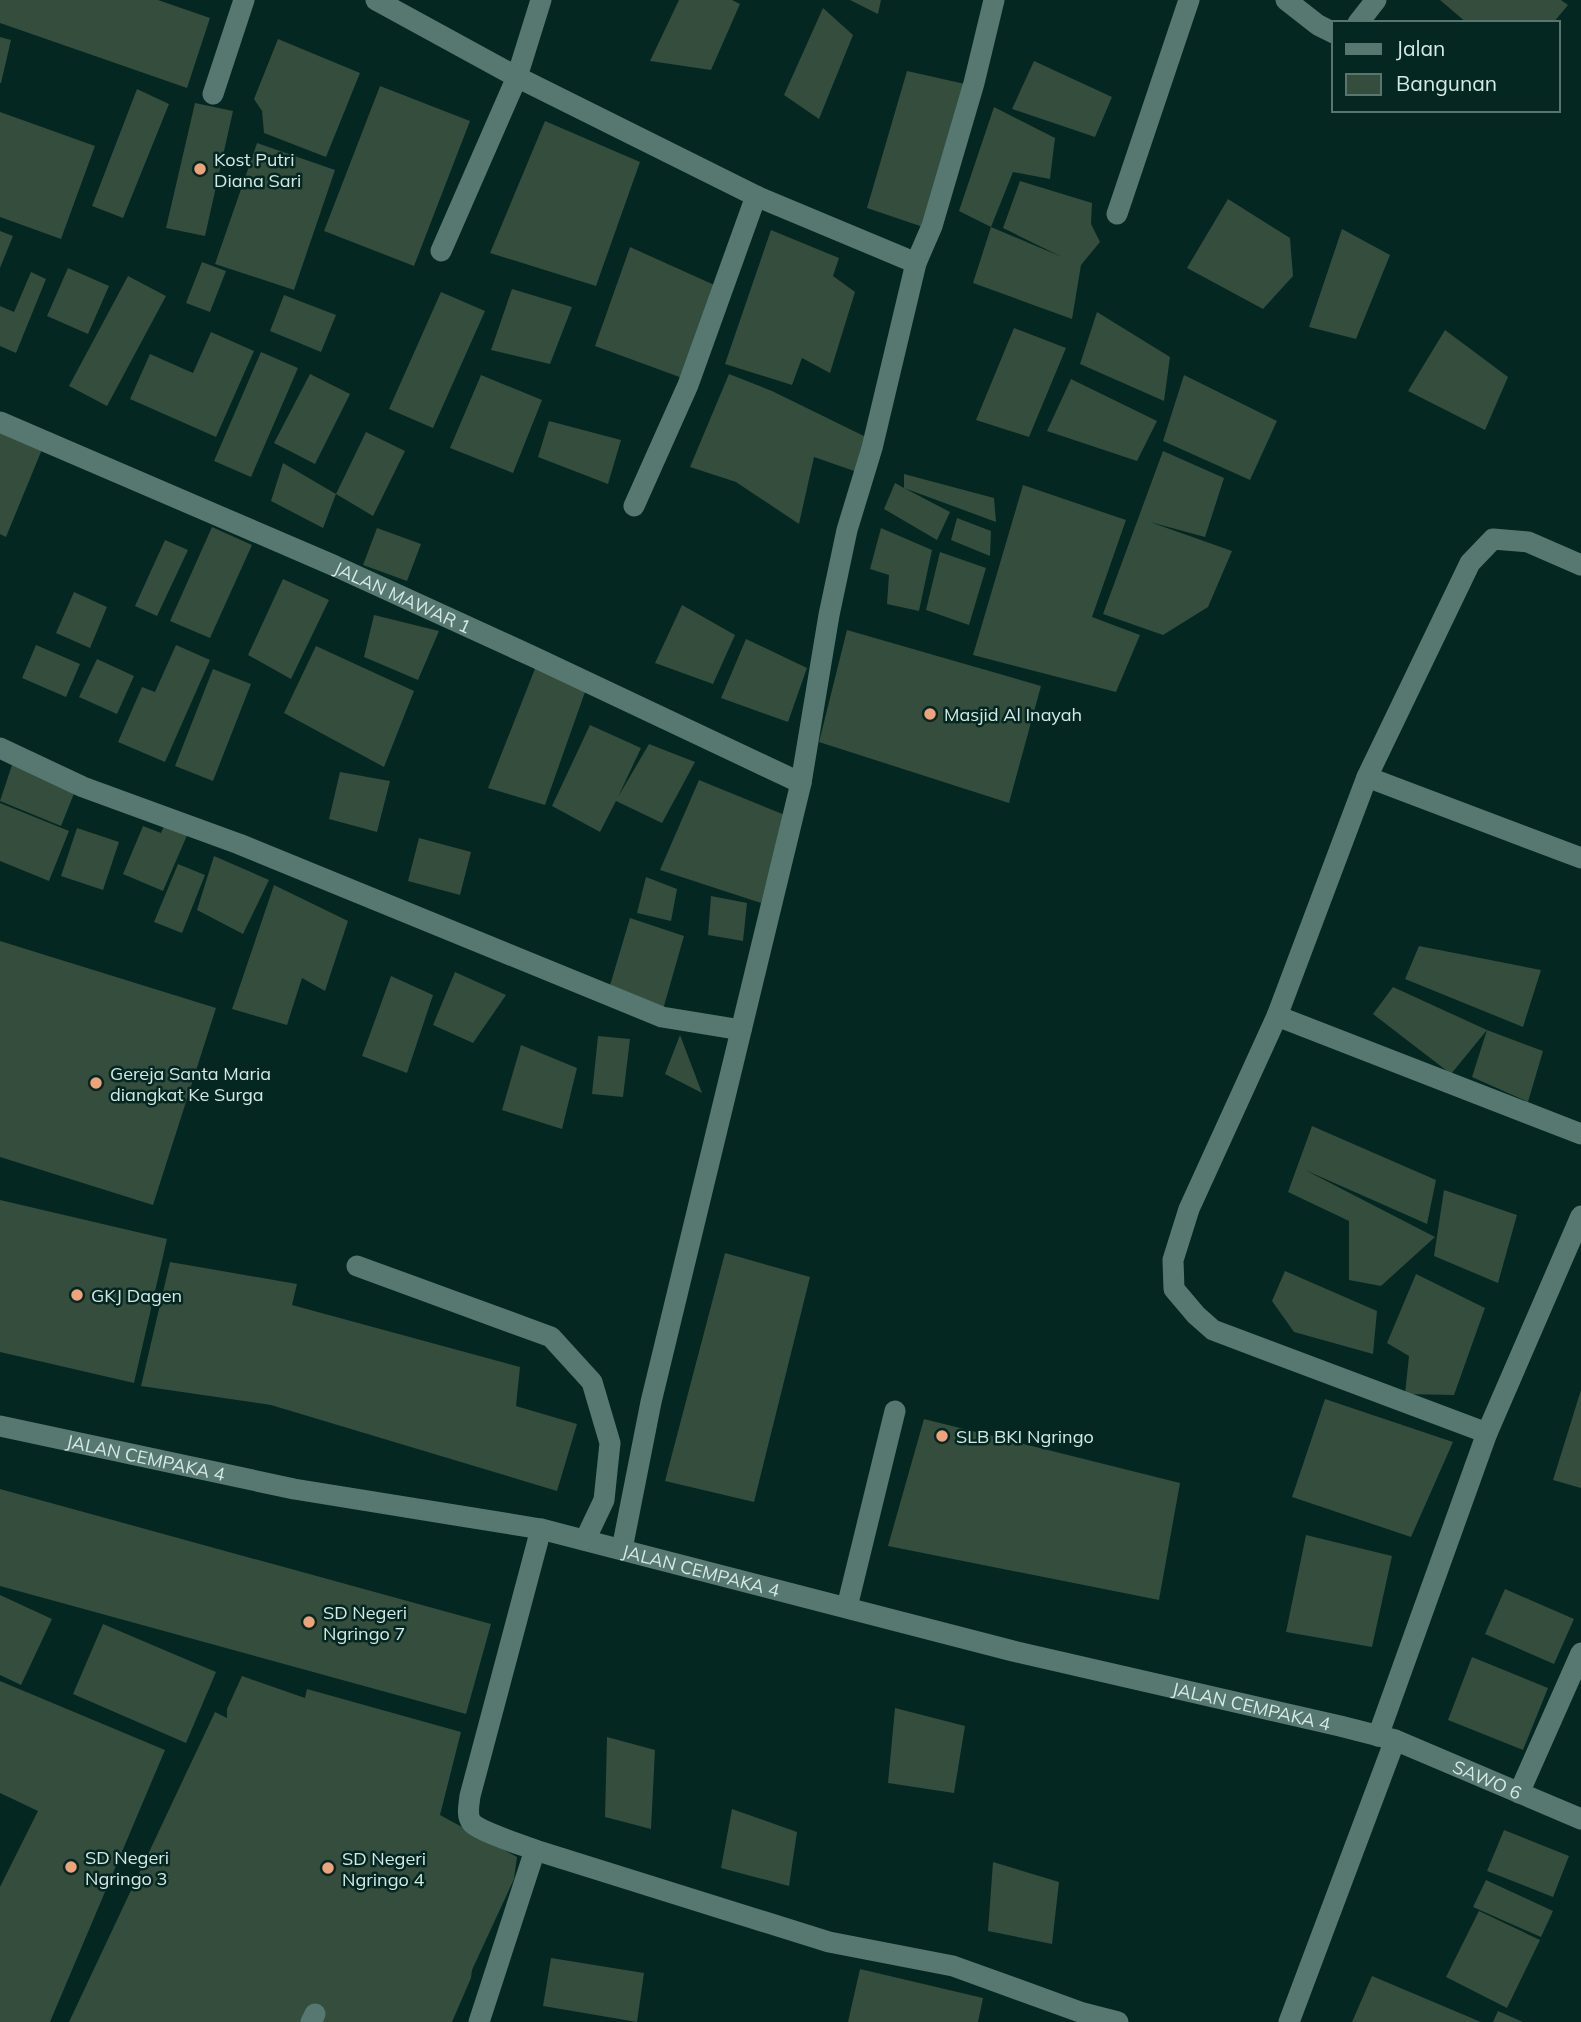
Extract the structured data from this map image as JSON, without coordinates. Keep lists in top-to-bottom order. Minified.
{"streets":{"street":["JALAN MAWAR 1","JALAN CEMPAKA 4","SAWO 6"]},"crossings":[["JALAN CEMPAKA 4","SAWO 6"]],"places":["Kost Putri Diana Sari","Masjid Al Inayah","Gereja Santa Maria diangkat Ke Surga","GKJ Dagen","SLB BKI Ngringo","SD Negeri Ngringo 7","SD Negeri Ngringo 3","SD Negeri Ngringo 4"],"legend":["Jalan","Bangunan"]}
